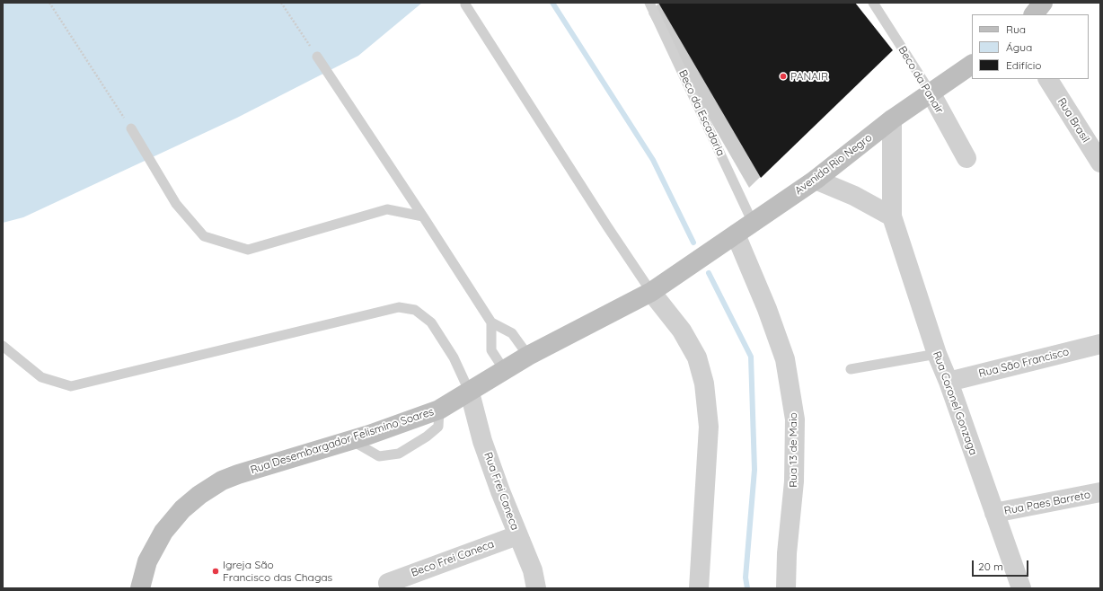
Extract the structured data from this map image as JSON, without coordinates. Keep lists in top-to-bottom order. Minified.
{"streets":{"street":["Beco da Panair","Rua Brasil","Avenida Rio Negro","Rua São Francisco","Rua Coronel Gonzaga","Rua Desembargador Felismino Soares","Rua 13 de Maio","Rua Frei Caneca","Rua Paes Barreto","Beco Frei Caneca"],"lane":["Beco da Escadaria"]},"crossings":[["Beco da Panair","Avenida Rio Negro"],["Beco da Escadaria","Avenida Rio Negro"],["Avenida Rio Negro","Rua Coronel Gonzaga"],["Avenida Rio Negro","Rua Desembargador Felismino Soares"],["Avenida Rio Negro","Rua 13 de Maio"],["Rua São Francisco","Rua Coronel Gonzaga"],["Rua Coronel Gonzaga","Rua Paes Barreto"],["Rua Desembargador Felismino Soares","Rua Frei Caneca"],["Rua Frei Caneca","Beco Frei Caneca"]],"places":["PANAIR","Igreja São Francisco das Chagas"],"legend":["Rua","Água","Edifício"],"scale_bar":"20 m"}
